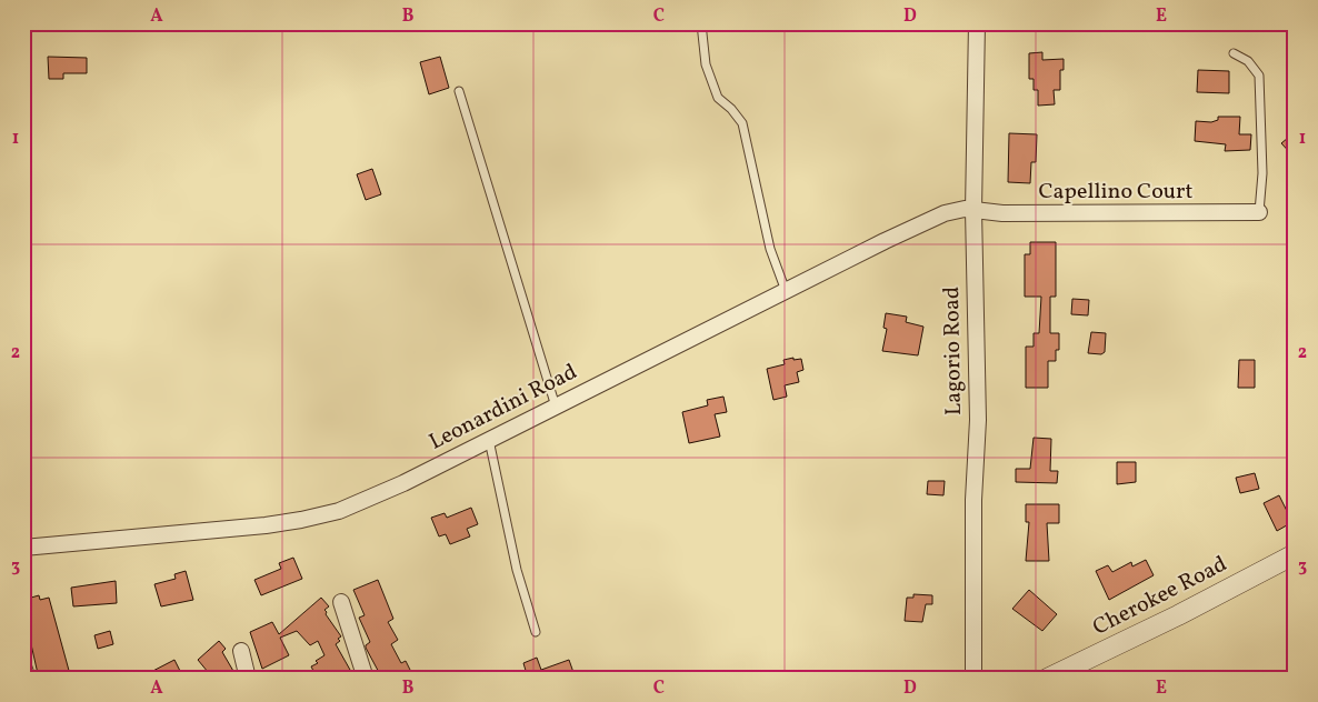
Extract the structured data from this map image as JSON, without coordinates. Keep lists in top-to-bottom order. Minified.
{"streets":{"street":["Capellino Court","Lagorio Road","Leonardini Road","Cherokee Road"]},"crossings":[["Capellino Court","Lagorio Road"],["Capellino Court","Leonardini Road"],["Lagorio Road","Leonardini Road"]],"grid":{"columns":["A","B","C","D","E"],"rows":["1","2","3"]}}
